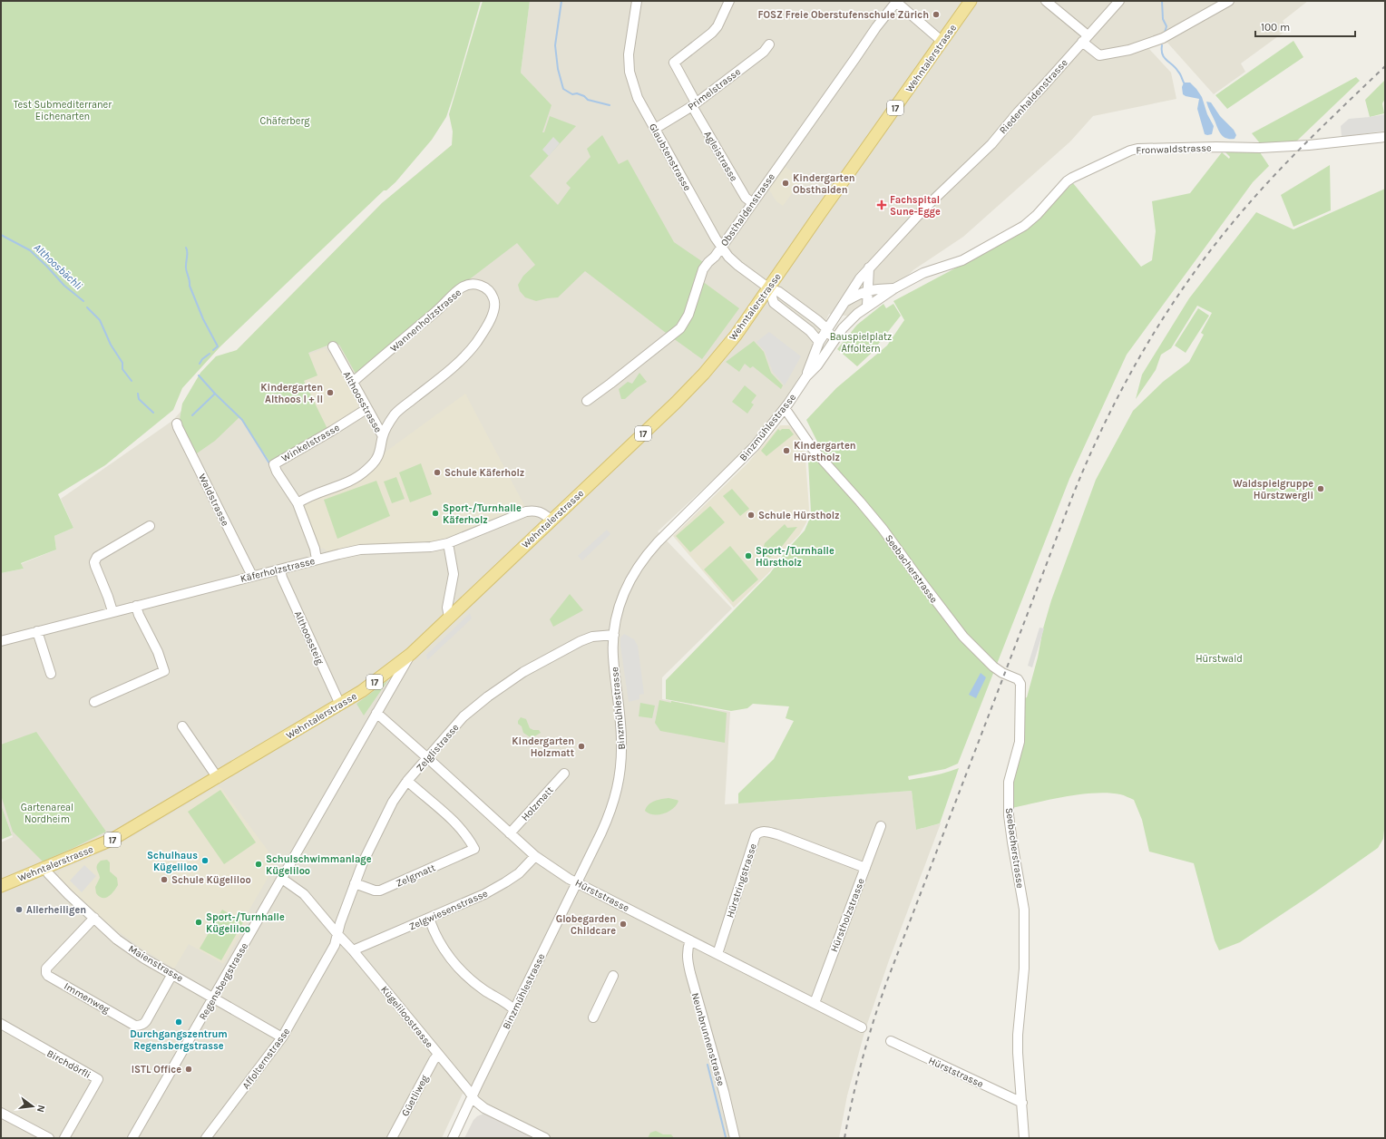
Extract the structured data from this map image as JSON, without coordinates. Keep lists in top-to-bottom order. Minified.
{"streets":{"main road":["Wehntalerstrasse","17"],"street":["Primelstrasse","Riedenhaldenstrasse","Fronwaldstrasse","Agleistrasse","Glaubtenstrasse","Obsthaldenstrasse","Wannenholzstrasse","Althoosstrasse","Binzmühlestrasse","Winkelstrasse","Waldstrasse","Seebacherstrasse","Käferholzstrasse","Althoossteig","Zelglistrasse","Holzmatt","Zelgmatt","Hürstringstrasse","Hürststrasse","Zelgwiesenstrasse","Hürstholzstrasse","Maienstrasse","Regensbergstrasse","Immenweg","Kügeliloostrasse","Neunbrunnenstrasse","Affolternstrasse","Birchdörfli","Güetliweg"]},"crossings":[["Wehntalerstrasse","Glaubtenstrasse"],["Wehntalerstrasse","Käferholzstrasse"],["Wehntalerstrasse","Althoossteig"],["Wehntalerstrasse","Maienstrasse"],["Wehntalerstrasse","Regensbergstrasse"],["Primelstrasse","Agleistrasse"],["Primelstrasse","Glaubtenstrasse"],["Riedenhaldenstrasse","Fronwaldstrasse"],["Riedenhaldenstrasse","Binzmühlestrasse"],["Fronwaldstrasse","Binzmühlestrasse"],["Agleistrasse","Obsthaldenstrasse"],["Glaubtenstrasse","Obsthaldenstrasse"],["Wannenholzstrasse","Althoosstrasse"],["Althoosstrasse","Winkelstrasse"],["Binzmühlestrasse","Seebacherstrasse"],["Binzmühlestrasse","Zelglistrasse"],["Binzmühlestrasse","Hürststrasse"],["Binzmühlestrasse","Kügeliloostrasse"],["Waldstrasse","Käferholzstrasse"],["Seebacherstrasse","Hürststrasse"],["Käferholzstrasse","Althoossteig"],["Zelglistrasse","Zelgmatt"],["Zelglistrasse","Hürststrasse"],["Zelglistrasse","Kügeliloostrasse"],["Zelglistrasse","Affolternstrasse"],["Holzmatt","Hürststrasse"],["Hürstringstrasse","Hürststrasse"],["Hürstringstrasse","Hürstholzstrasse"],["Hürststrasse","Zelgwiesenstrasse"],["Hürststrasse","Hürstholzstrasse"],["Hürststrasse","Regensbergstrasse"],["Hürststrasse","Neunbrunnenstrasse"],["Zelgwiesenstrasse","Kügeliloostrasse"],["Maienstrasse","Regensbergstrasse"],["Maienstrasse","Immenweg"],["Maienstrasse","Affolternstrasse"],["Regensbergstrasse","Kügeliloostrasse"],["Kügeliloostrasse","Affolternstrasse"],["Kügeliloostrasse","Güetliweg"]],"water":["Althoosbächli"],"parks":["Test Submediterraner Eichenarten","Chäferberg","Bauspielplatz Affoltern","Hürstwald","Gartenareal Nordheim"],"places":{"other":["FOSZ Freie Oberstufenschule Zürich","Kindergarten Obsthalden","Kindergarten Althoos I + II","Kindergarten Hürstholz","Schule Käferholz","Waldspielgruppe Hürstzwergli","Sport-/Turnhalle Käferholz","Schule Hürstholz","Sport-/Turnhalle Hürstholz","Kindergarten Holzmatt","Schulhaus Kügeliloo","Schulschwimmanlage Kügeliloo","Schule Kügeliloo","Allerheiligen","Sport-/Turnhalle Kügeliloo","Globegarden Childcare","Durchgangszentrum Regensbergstrasse","ISTL Office"],"health":["Fachspital Sune-Egge"]},"scale_bar":"100 m","north":"right"}
